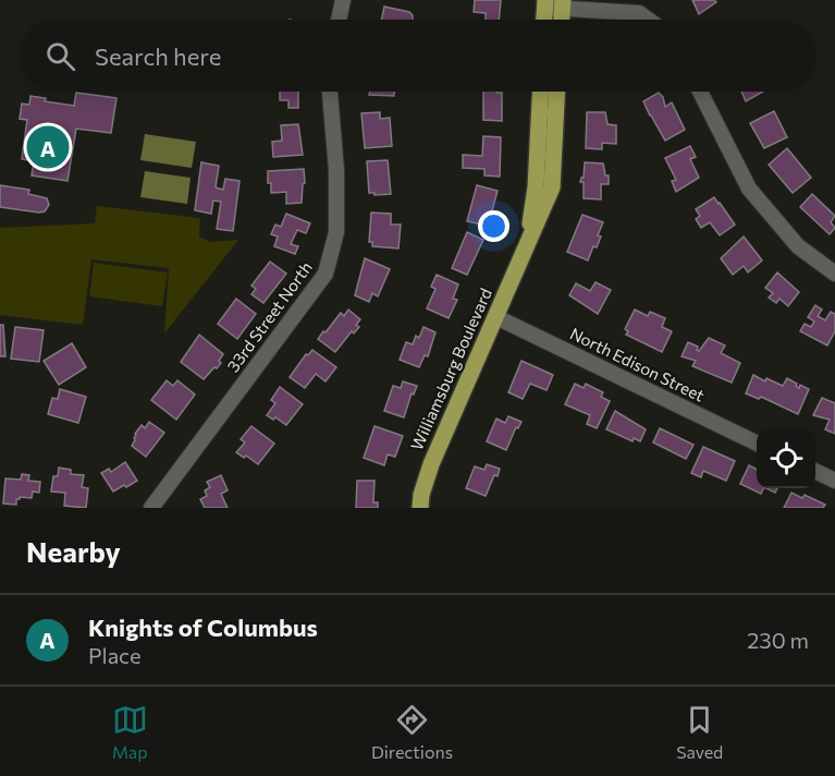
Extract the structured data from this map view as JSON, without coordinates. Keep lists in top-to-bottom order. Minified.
{"streets":{"main road":["Williamsburg Boulevard"],"street":["33rd Street North","North Edison Street"]},"crossings":[["North Edison Street","Williamsburg Boulevard"]],"page":{"search":"Search here","pins":"A","heading":"Nearby","list":[{"mark":"A","name":"Knights of Columbus","note":"Place","value":"230 m"}],"nav":["Map","Directions","Saved"]}}
